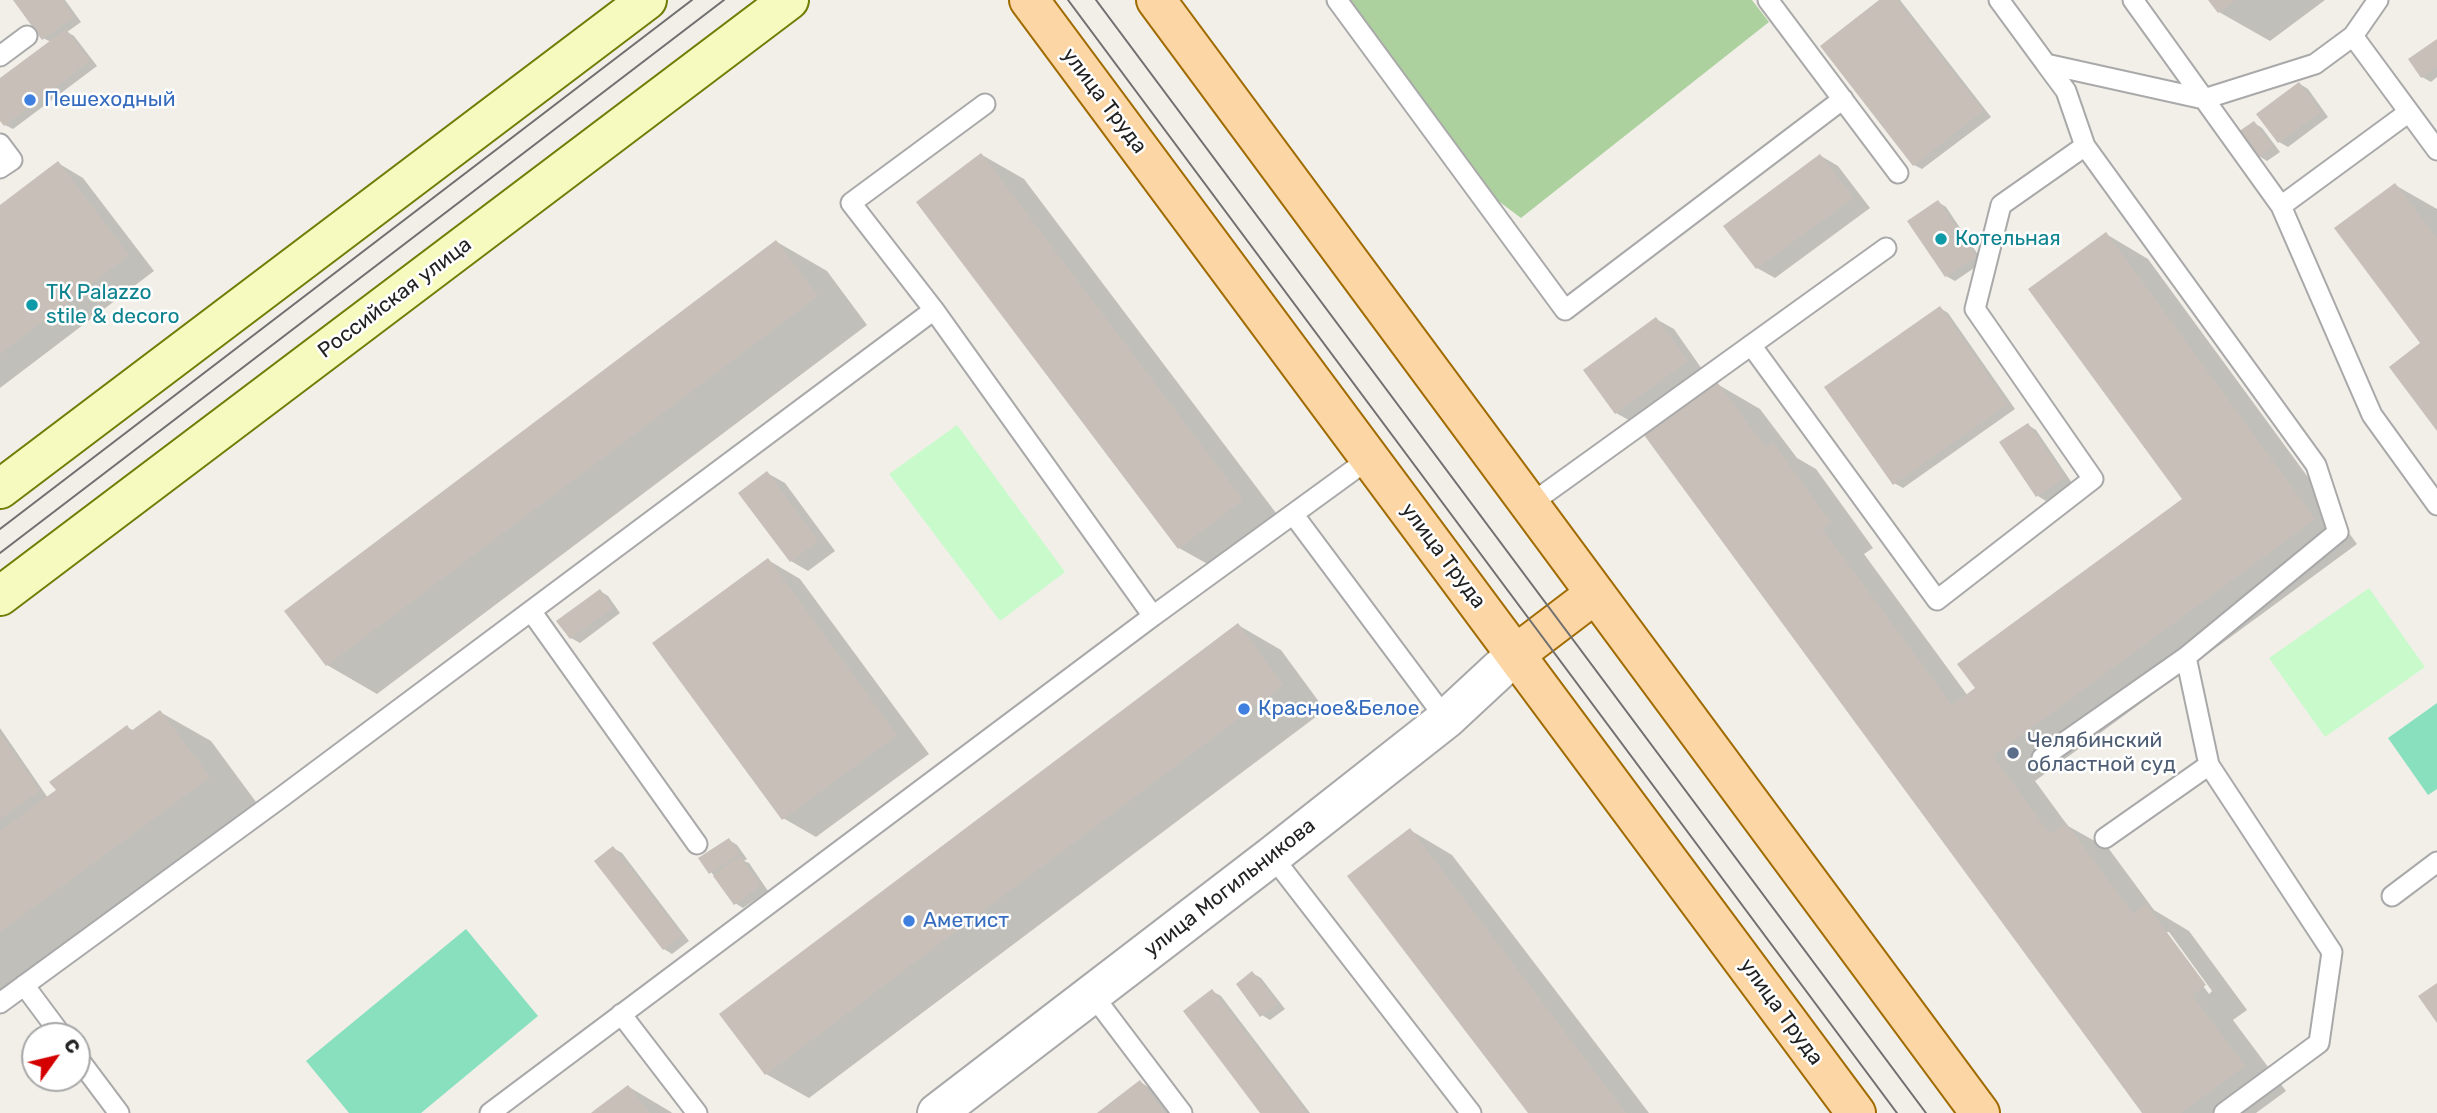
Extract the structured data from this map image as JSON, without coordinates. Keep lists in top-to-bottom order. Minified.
{"streets":{"main road":["улица Труда","Российская улица"],"street":["улица Могильникова"]},"crossings":[["улица Труда","улица Могильникова"]],"places":["Пешеходный","Котельная","ТК Palazzo stile & decoro","Красное&Белое","Челябинский областной суд","Аметист"],"north":"top right"}
